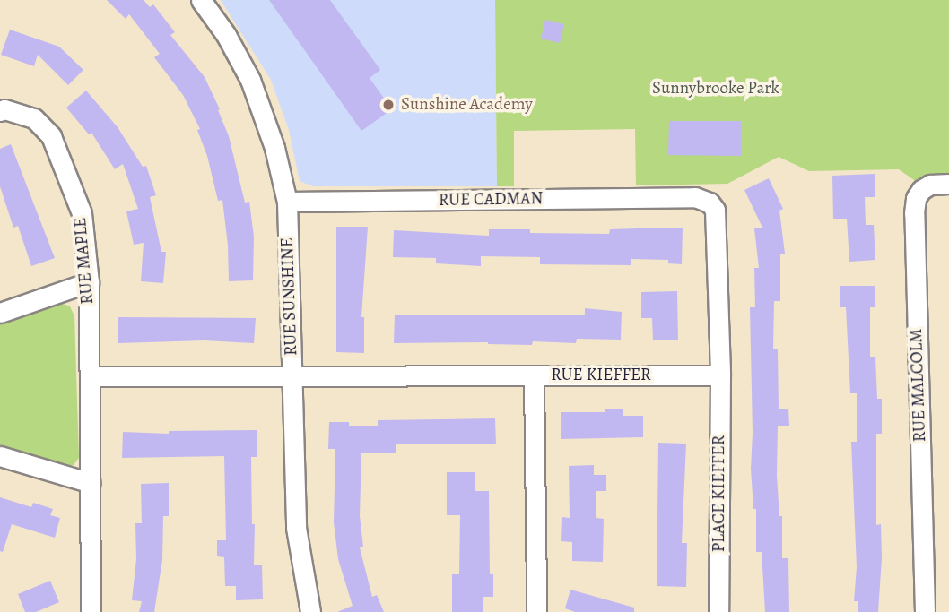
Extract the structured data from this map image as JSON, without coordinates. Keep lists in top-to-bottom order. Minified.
{"streets":{"street":["RUE CADMAN","RUE MAPLE","RUE SUNSHINE","RUE KIEFFER","RUE MALCOLM","PLACE KIEFFER"]},"crossings":[["RUE CADMAN","RUE SUNSHINE"],["RUE CADMAN","RUE KIEFFER"],["RUE CADMAN","PLACE KIEFFER"],["RUE SUNSHINE","RUE KIEFFER"],["RUE KIEFFER","PLACE KIEFFER"]],"parks":["Sunnybrooke Park"],"places":["Sunshine Academy"]}
